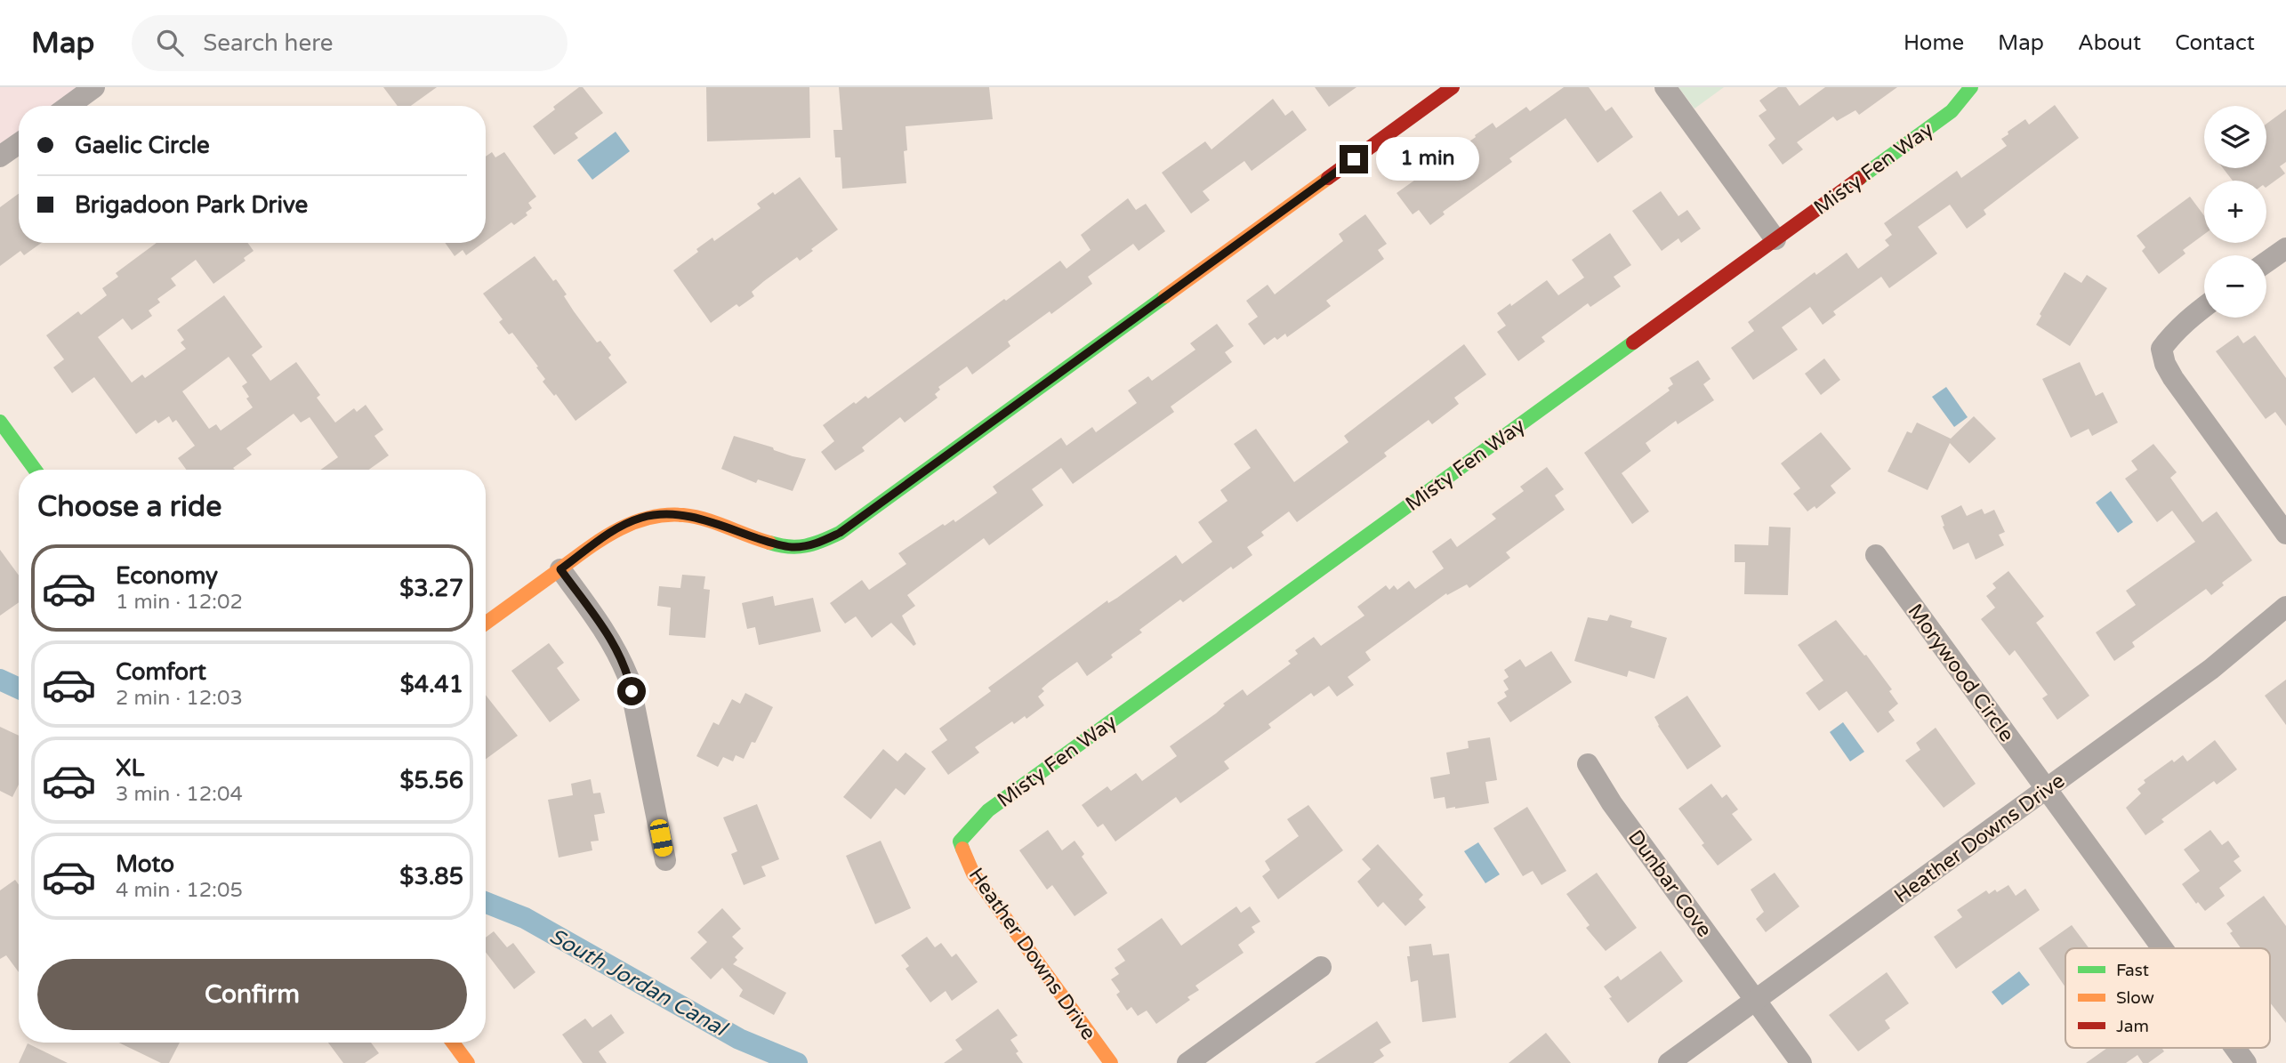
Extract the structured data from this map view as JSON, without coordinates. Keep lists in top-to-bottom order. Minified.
{"streets":{"street":["Misty Fen Way","Morywood Circle","Heather Downs Drive","Dunbar Cove"]},"crossings":[["Misty Fen Way","Heather Downs Drive"],["Morywood Circle","Heather Downs Drive"],["Heather Downs Drive","Dunbar Cove"]],"water":["South Jordan Canal"],"legend":["Fast","Slow","Jam"],"page":{"header":"Map","search":"Search here","nav":["Home","Map","About","Contact"],"map_buttons":["+","−"],"banner":["Gaelic Circle","Brigadoon Park Drive"],"bubble":"1 min","heading":"Choose a ride","list":[{"name":"Economy","note":"1 min · 12:02","value":"$3.27"},{"name":"Comfort","note":"2 min · 12:03","value":"$4.41"},{"name":"XL","note":"3 min · 12:04","value":"$5.56"},{"name":"Moto","note":"4 min · 12:05","value":"$3.85"}],"buttons":"Confirm"}}
